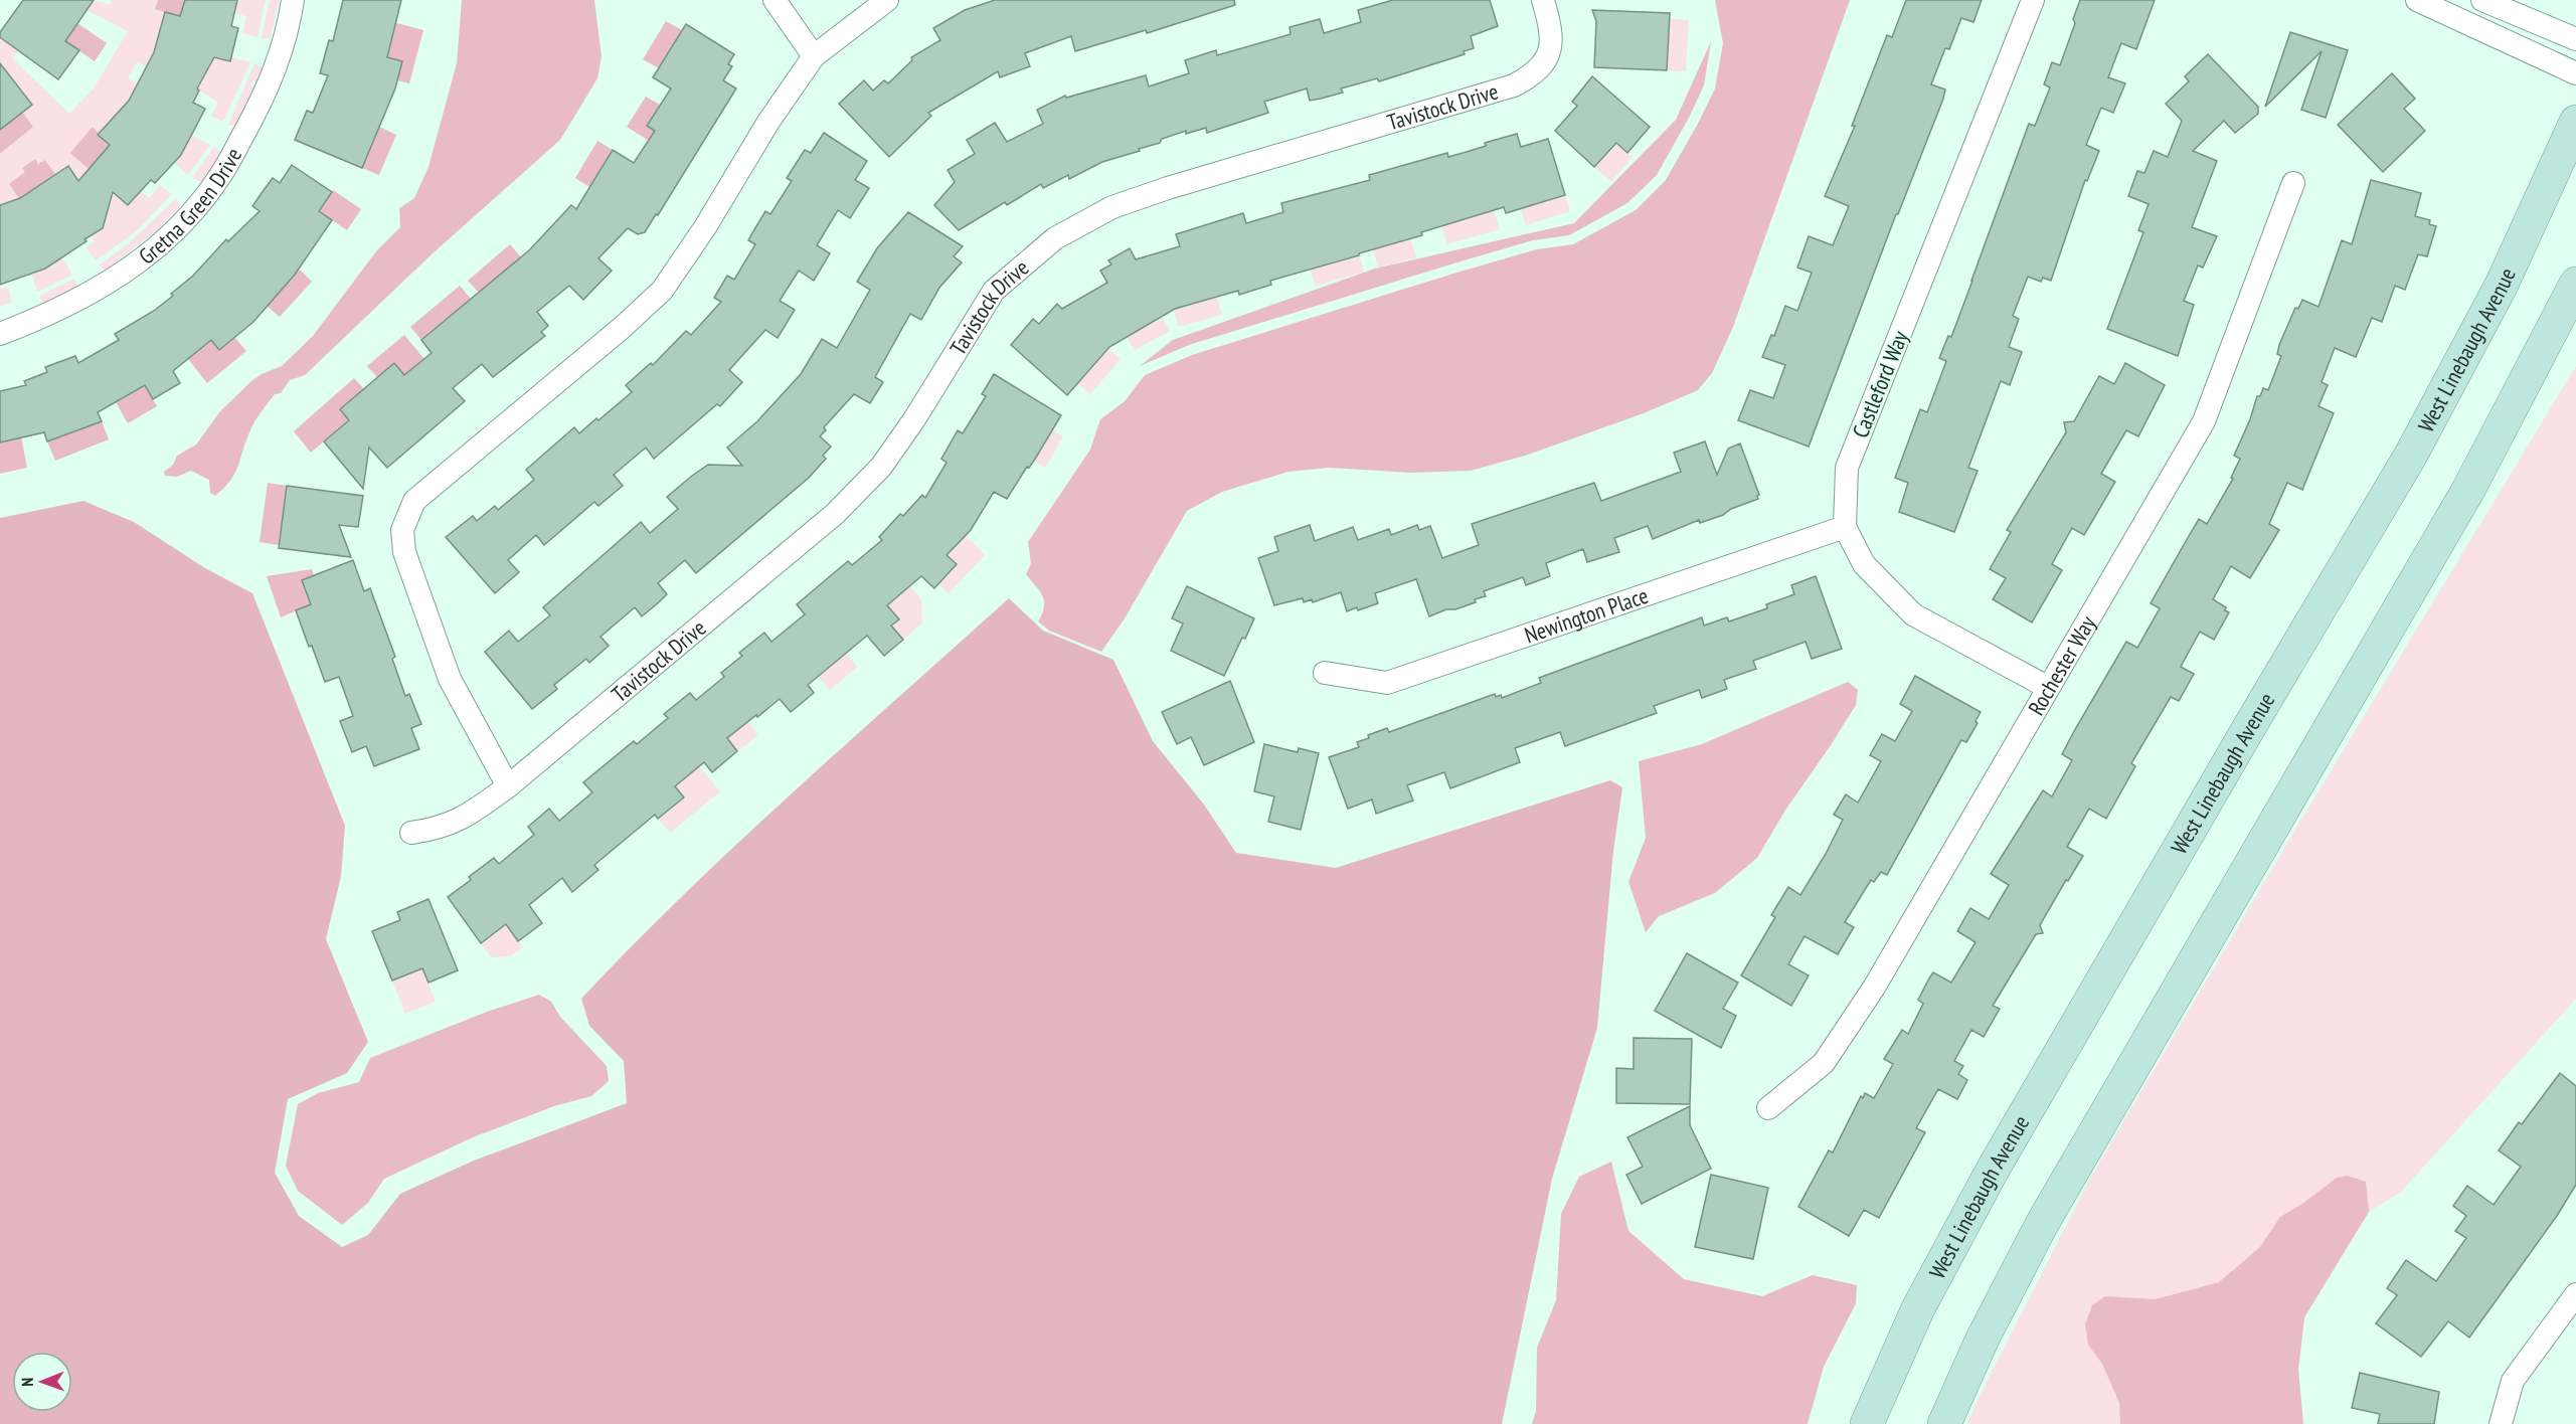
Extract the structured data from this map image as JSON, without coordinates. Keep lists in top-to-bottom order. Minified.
{"streets":{"main road":["West Linebaugh Avenue"],"street":["Tavistock Drive","Gretna Green Drive","Castleford Way","Newington Place","Rochester Way"]},"crossings":[["Castleford Way","Newington Place"],["Castleford Way","Rochester Way"]],"north":"left"}
